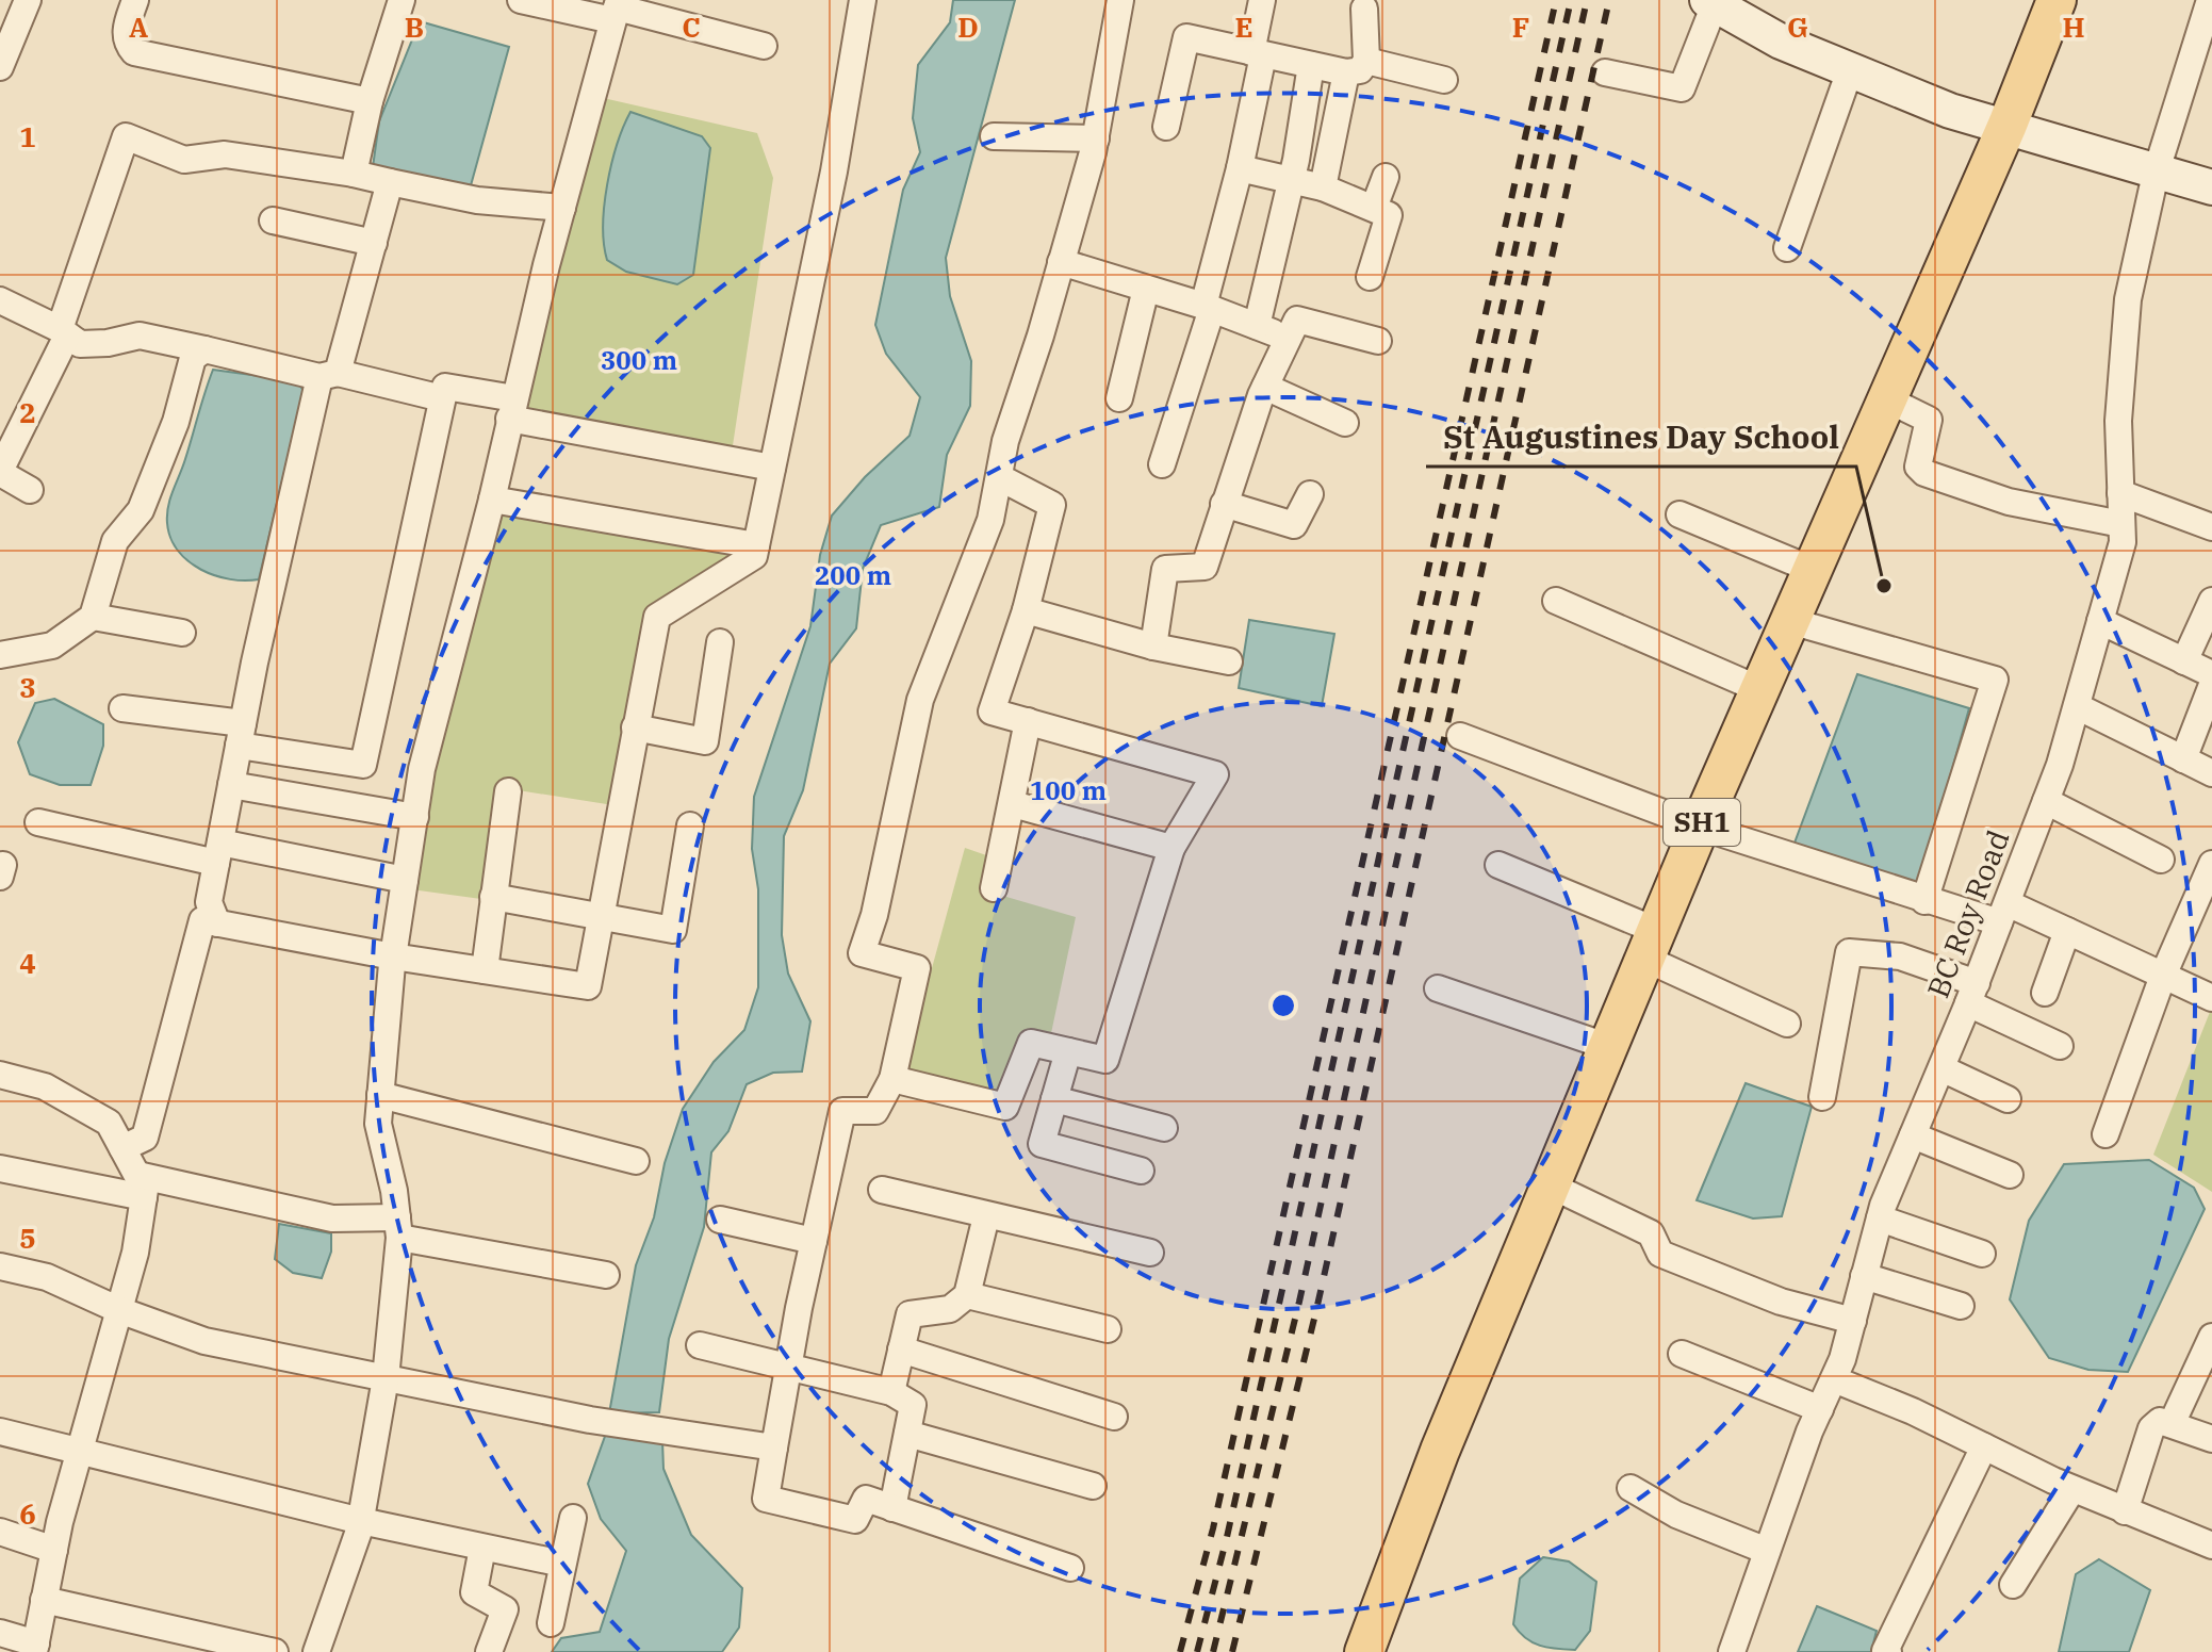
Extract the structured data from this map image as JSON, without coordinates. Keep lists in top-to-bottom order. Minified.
{"streets":{"main road":["SH1"],"street":["BC Roy Road"]},"places":["St Augustines Day School"],"grid":{"columns":["A","B","C","D","E","F","G","H"],"rows":["1","2","3","4","5","6"]},"rings":["300 m","200 m","100 m"]}
